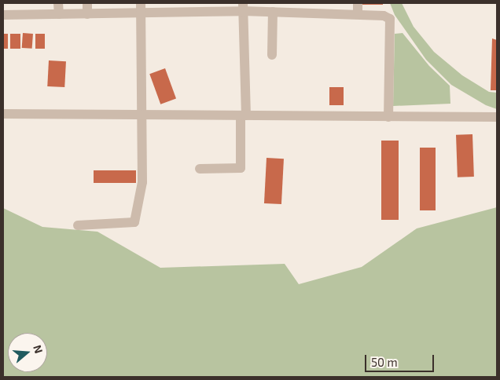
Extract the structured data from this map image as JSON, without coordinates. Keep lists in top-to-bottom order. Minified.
{"scale_bar":"50 m","north":"right"}
